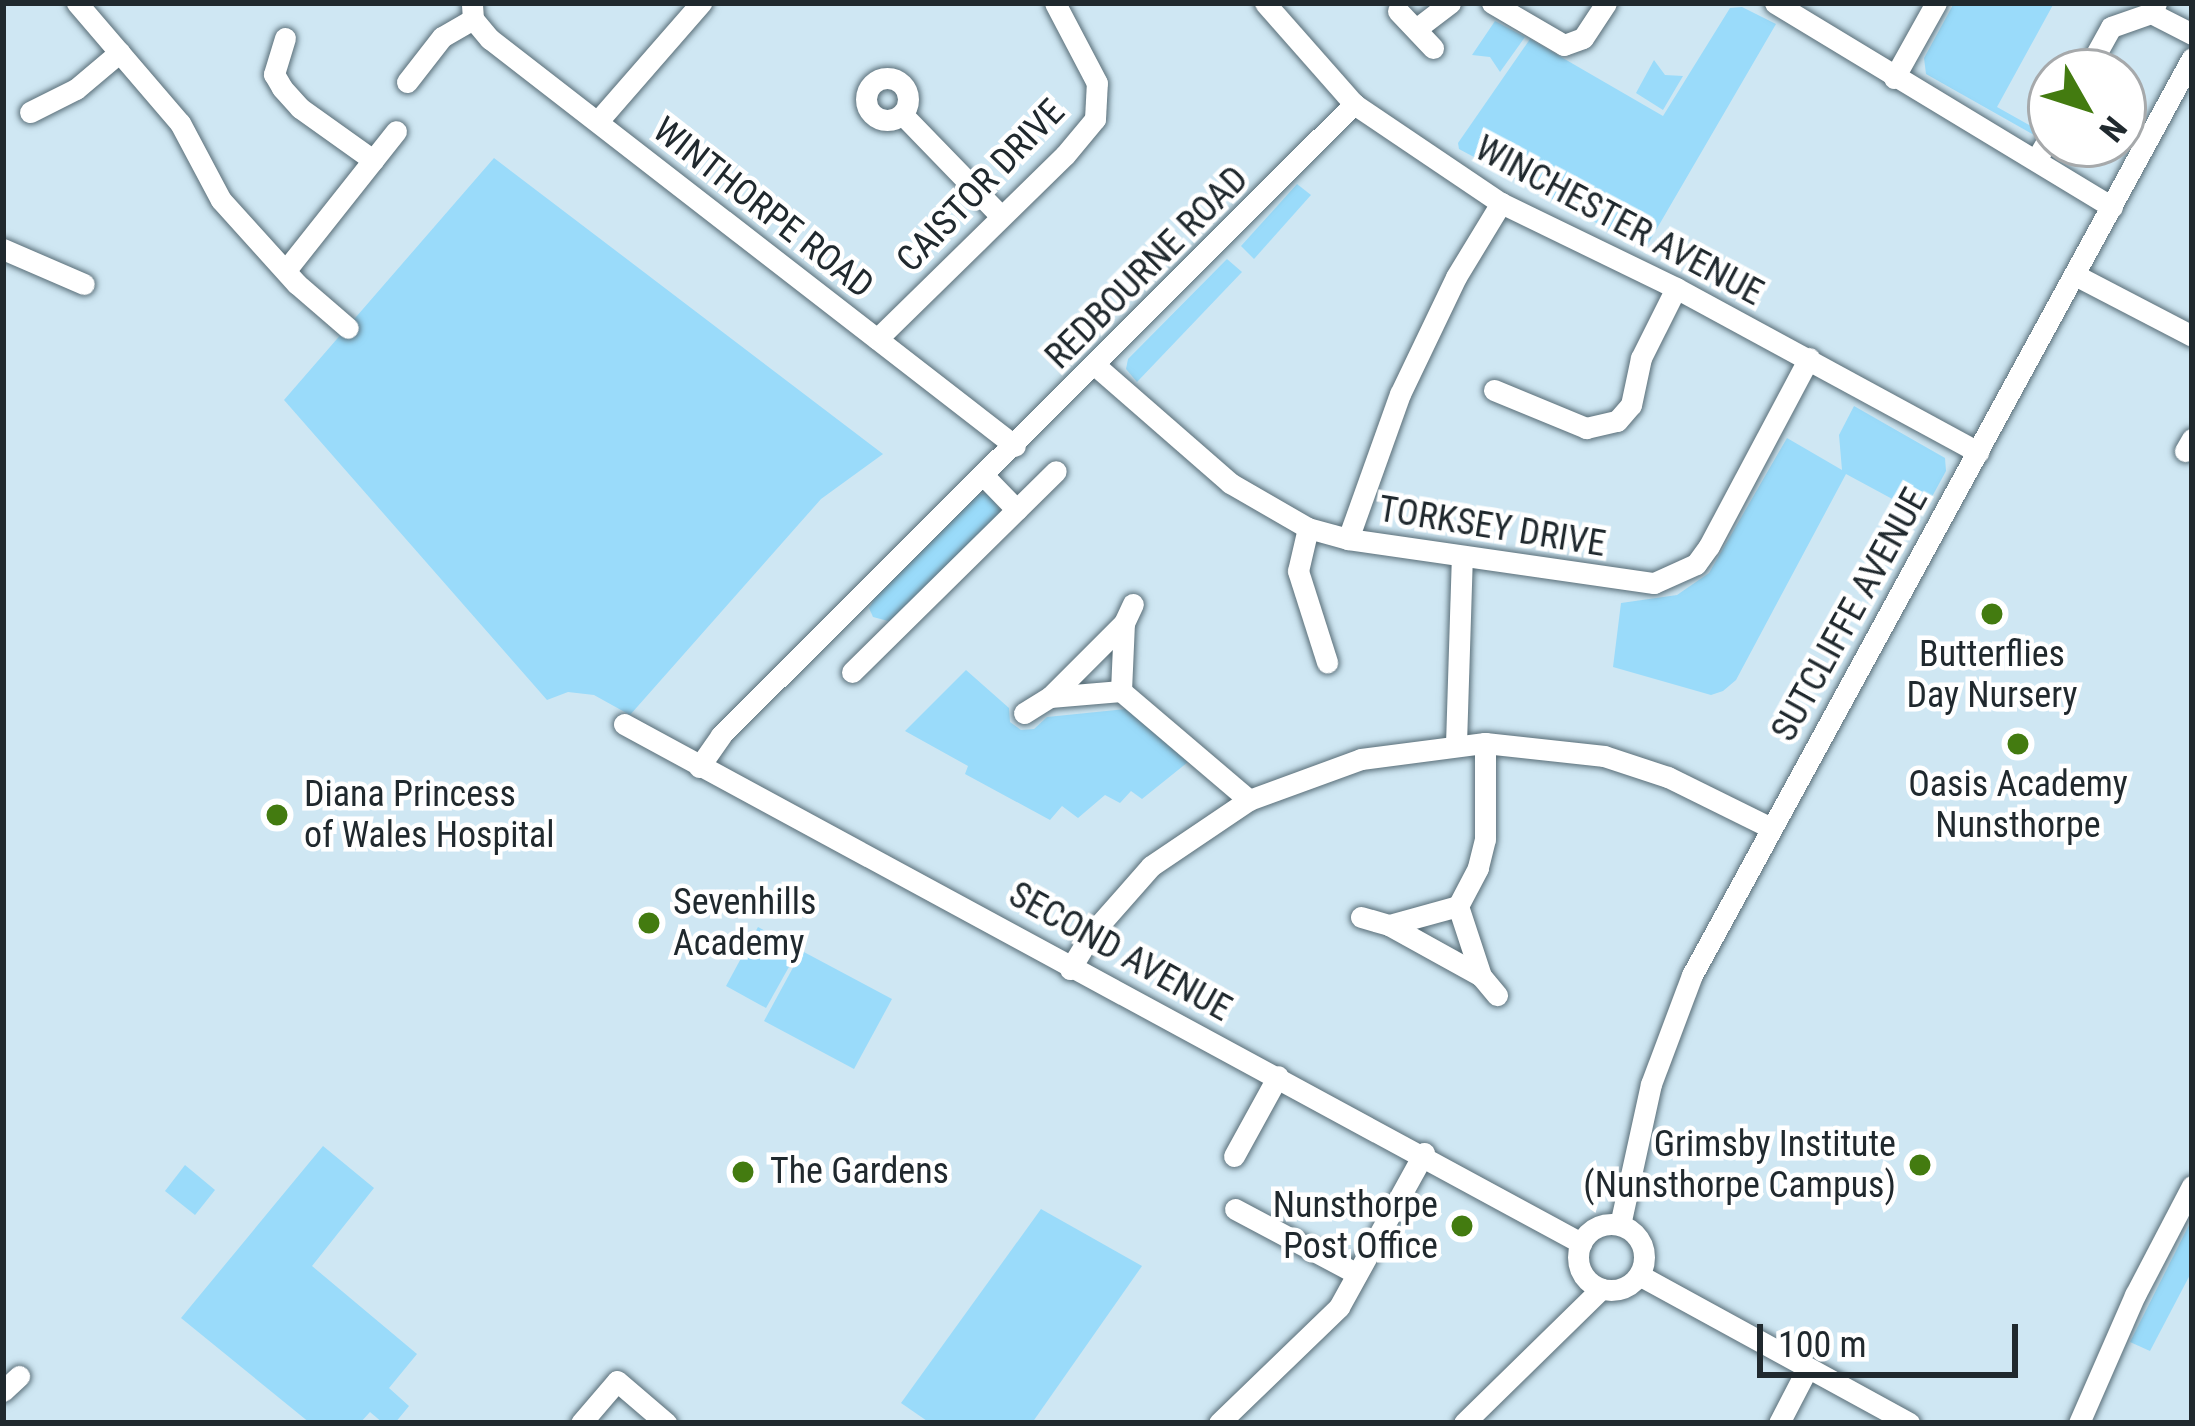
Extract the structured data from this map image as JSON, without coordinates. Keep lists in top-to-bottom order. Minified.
{"streets":{"street":["CAISTOR DRIVE","WINTHORPE ROAD","WINCHESTER AVENUE","REDBOURNE ROAD","TORKSEY DRIVE","SUTCLIFFE AVENUE","SECOND AVENUE"]},"crossings":[["CAISTOR DRIVE","WINTHORPE ROAD"],["WINTHORPE ROAD","REDBOURNE ROAD"],["WINCHESTER AVENUE","REDBOURNE ROAD"],["WINCHESTER AVENUE","TORKSEY DRIVE"],["WINCHESTER AVENUE","SUTCLIFFE AVENUE"],["REDBOURNE ROAD","TORKSEY DRIVE"],["REDBOURNE ROAD","SECOND AVENUE"],["SUTCLIFFE AVENUE","SECOND AVENUE"]],"places":["Butterflies Day Nursery","Oasis Academy Nunsthorpe","Diana Princess of Wales Hospital","Sevenhills Academy","Grimsby Institute (Nunsthorpe Campus)","The Gardens","Nunsthorpe Post Office"],"scale_bar":"100 m","north":"bottom right"}
